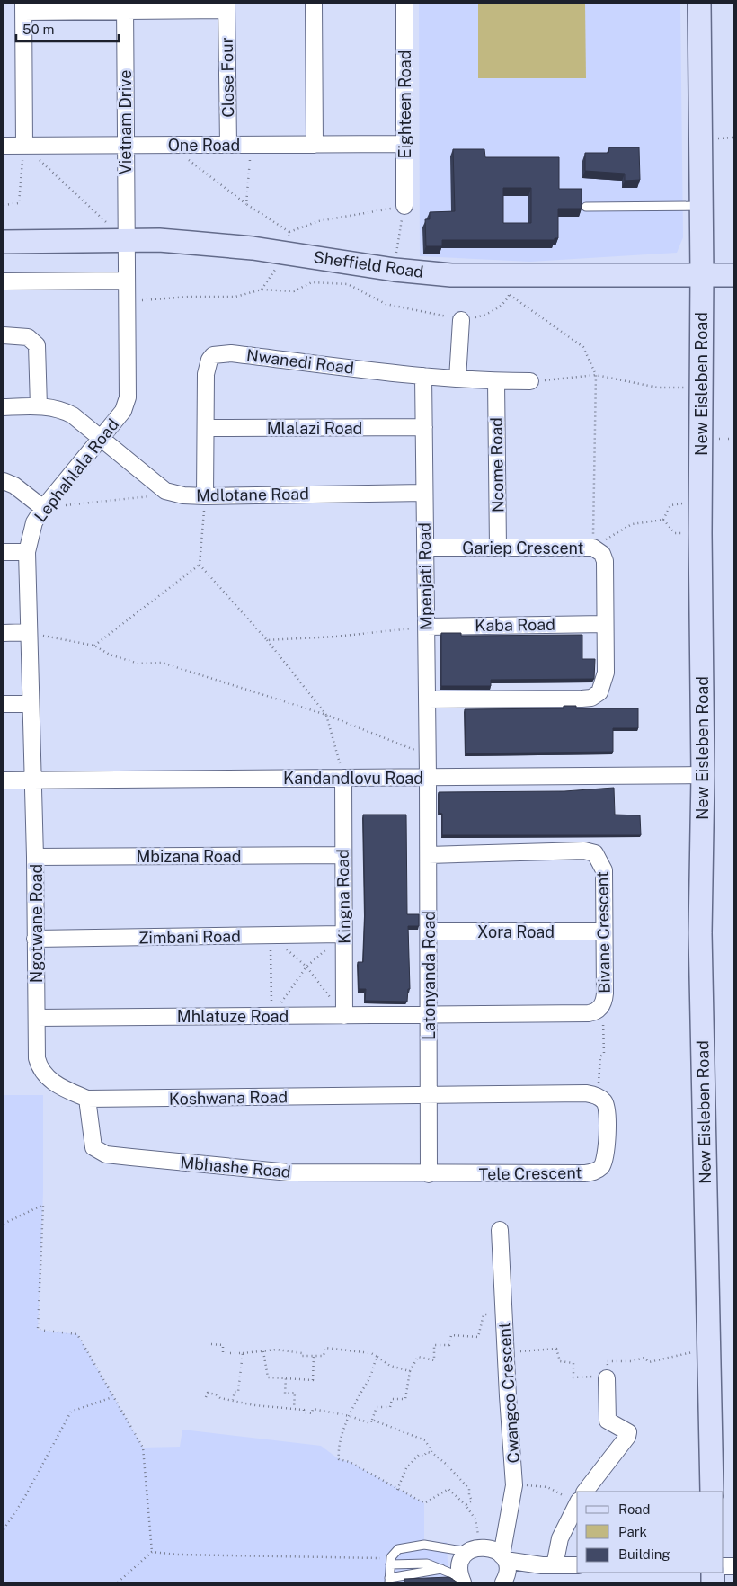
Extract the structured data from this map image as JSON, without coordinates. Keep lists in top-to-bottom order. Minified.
{"streets":{"main road":["Sheffield Road","New Eisleben Road"],"street":["Close Four","Eighteen Road","Vietnam Drive","One Road","Nwanedi Road","Mlalazi Road","Ncome Road","Lephahlala Road","Mdlotane Road","Gariep Crescent","Mpenjati Road","Kaba Road","Kandandlovu Road","Mbizana Road","Kingna Road","Ngotwane Road","Xora Road","Bivane Crescent","Zimbani Road","Latonyanda Road","Mhlatuze Road","Koshwana Road","Mbhashe Road","Tele Crescent","Cwangco Crescent"]},"crossings":[["Close Four","Vietnam Drive"],["Close Four","One Road"],["Eighteen Road","One Road"],["Vietnam Drive","One Road"],["Vietnam Drive","Sheffield Road"],["Vietnam Drive","Lephahlala Road"],["Sheffield Road","New Eisleben Road"],["Sheffield Road","Lephahlala Road"],["Nwanedi Road","Mlalazi Road"],["Nwanedi Road","Ncome Road"],["Nwanedi Road","Mdlotane Road"],["Nwanedi Road","Mpenjati Road"],["New Eisleben Road","Kandandlovu Road"],["Mlalazi Road","Mpenjati Road"],["Ncome Road","Gariep Crescent"],["Lephahlala Road","Mdlotane Road"],["Lephahlala Road","Kandandlovu Road"],["Lephahlala Road","Ngotwane Road"],["Mdlotane Road","Mpenjati Road"],["Gariep Crescent","Mpenjati Road"],["Gariep Crescent","Kaba Road"],["Mpenjati Road","Kaba Road"],["Mpenjati Road","Kandandlovu Road"],["Mpenjati Road","Latonyanda Road"],["Kandandlovu Road","Kingna Road"],["Kandandlovu Road","Ngotwane Road"],["Kandandlovu Road","Latonyanda Road"],["Mbizana Road","Kingna Road"],["Mbizana Road","Ngotwane Road"],["Kingna Road","Zimbani Road"],["Kingna Road","Mhlatuze Road"],["Ngotwane Road","Zimbani Road"],["Ngotwane Road","Mhlatuze Road"],["Ngotwane Road","Koshwana Road"],["Xora Road","Bivane Crescent"],["Xora Road","Latonyanda Road"],["Bivane Crescent","Latonyanda Road"],["Bivane Crescent","Mhlatuze Road"],["Latonyanda Road","Mhlatuze Road"],["Latonyanda Road","Koshwana Road"],["Latonyanda Road","Mbhashe Road"],["Latonyanda Road","Tele Crescent"],["Koshwana Road","Mbhashe Road"],["Mbhashe Road","Tele Crescent"]],"legend":["Road","Park","Building"],"scale_bar":"50 m"}
